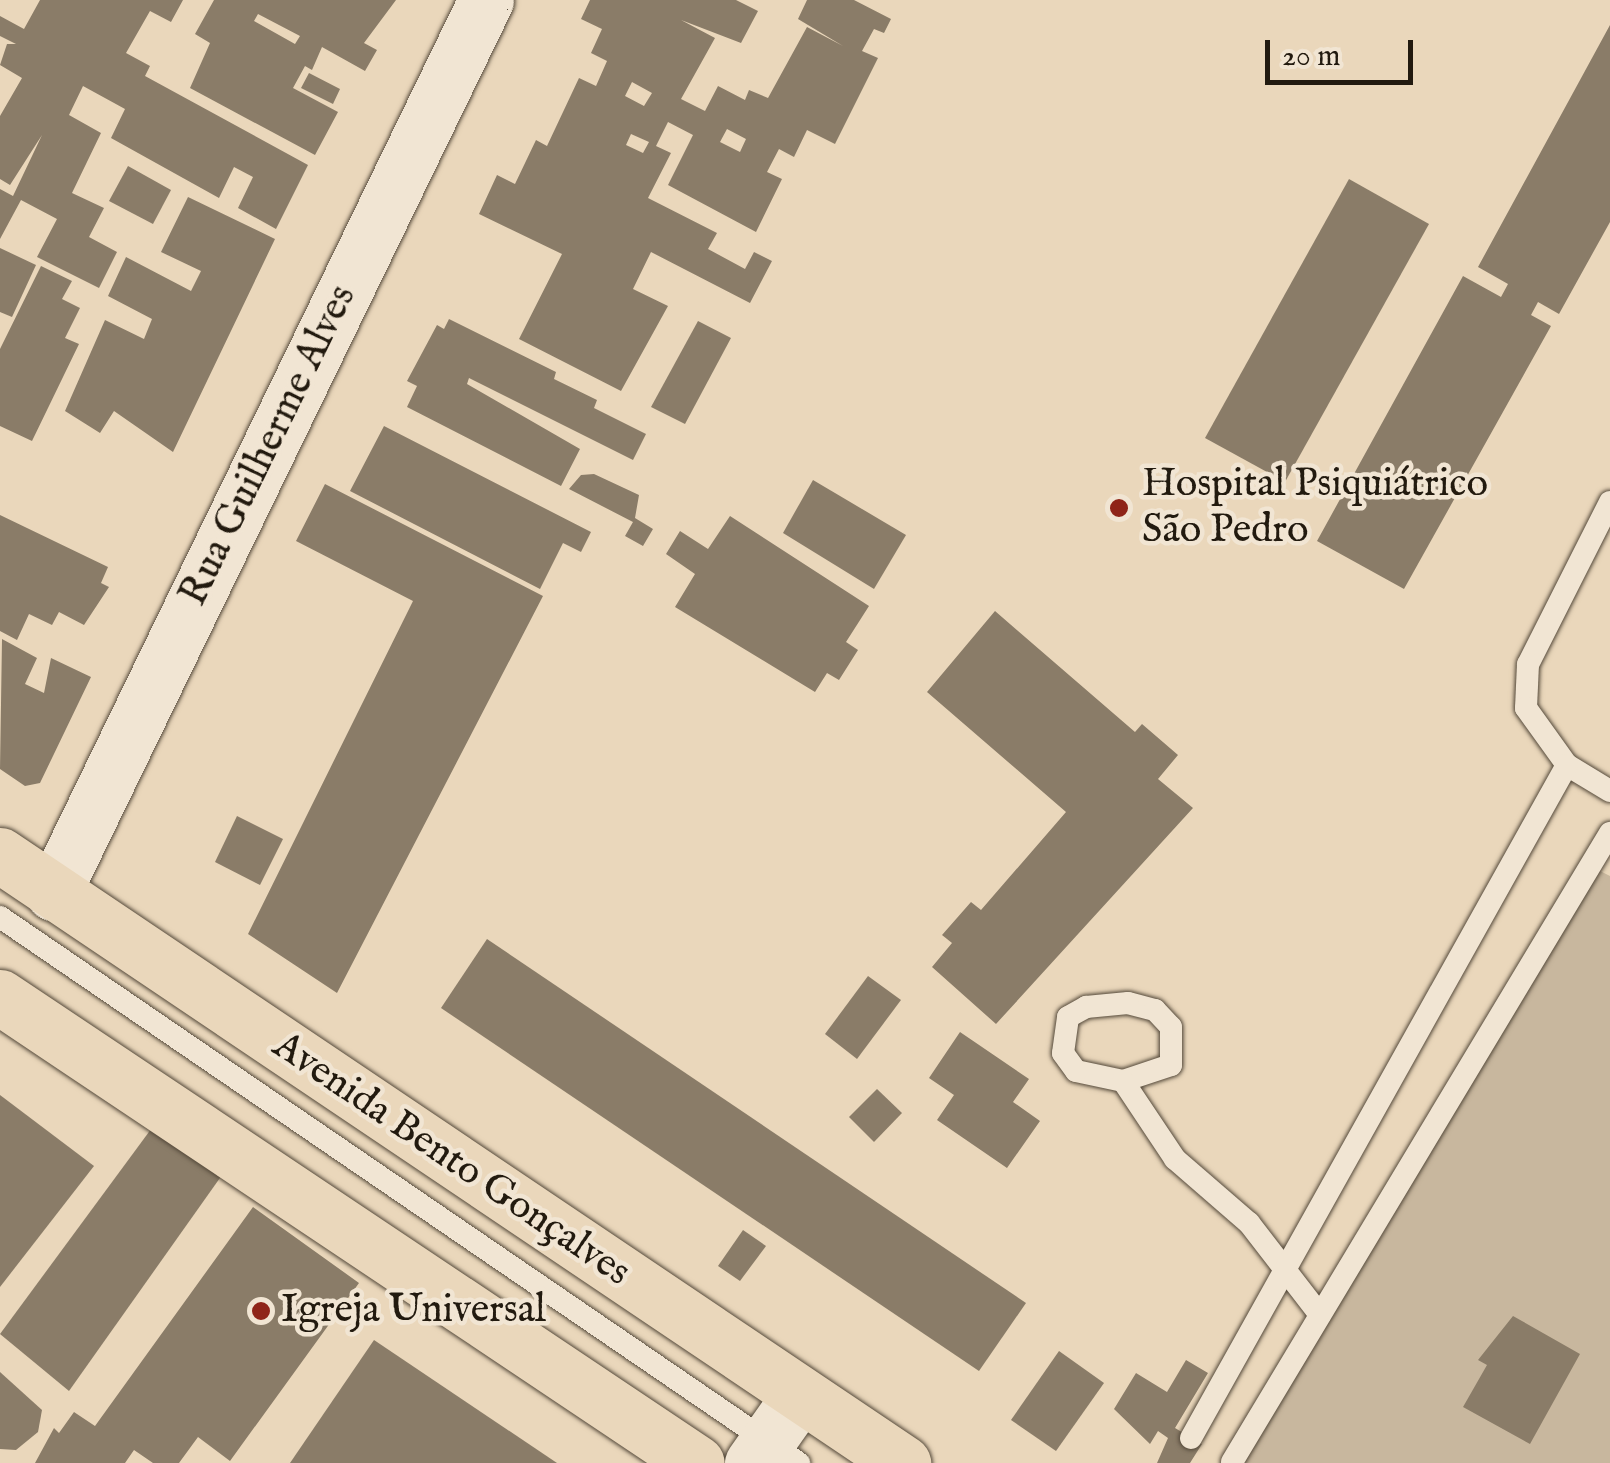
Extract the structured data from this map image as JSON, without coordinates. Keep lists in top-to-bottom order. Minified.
{"streets":{"main road":["Rua Guilherme Alves","Avenida Bento Gonçalves"]},"crossings":[["Rua Guilherme Alves","Avenida Bento Gonçalves"]],"places":["Hospital Psiquiátrico São Pedro","Igreja Universal"],"scale_bar":"20 m"}
